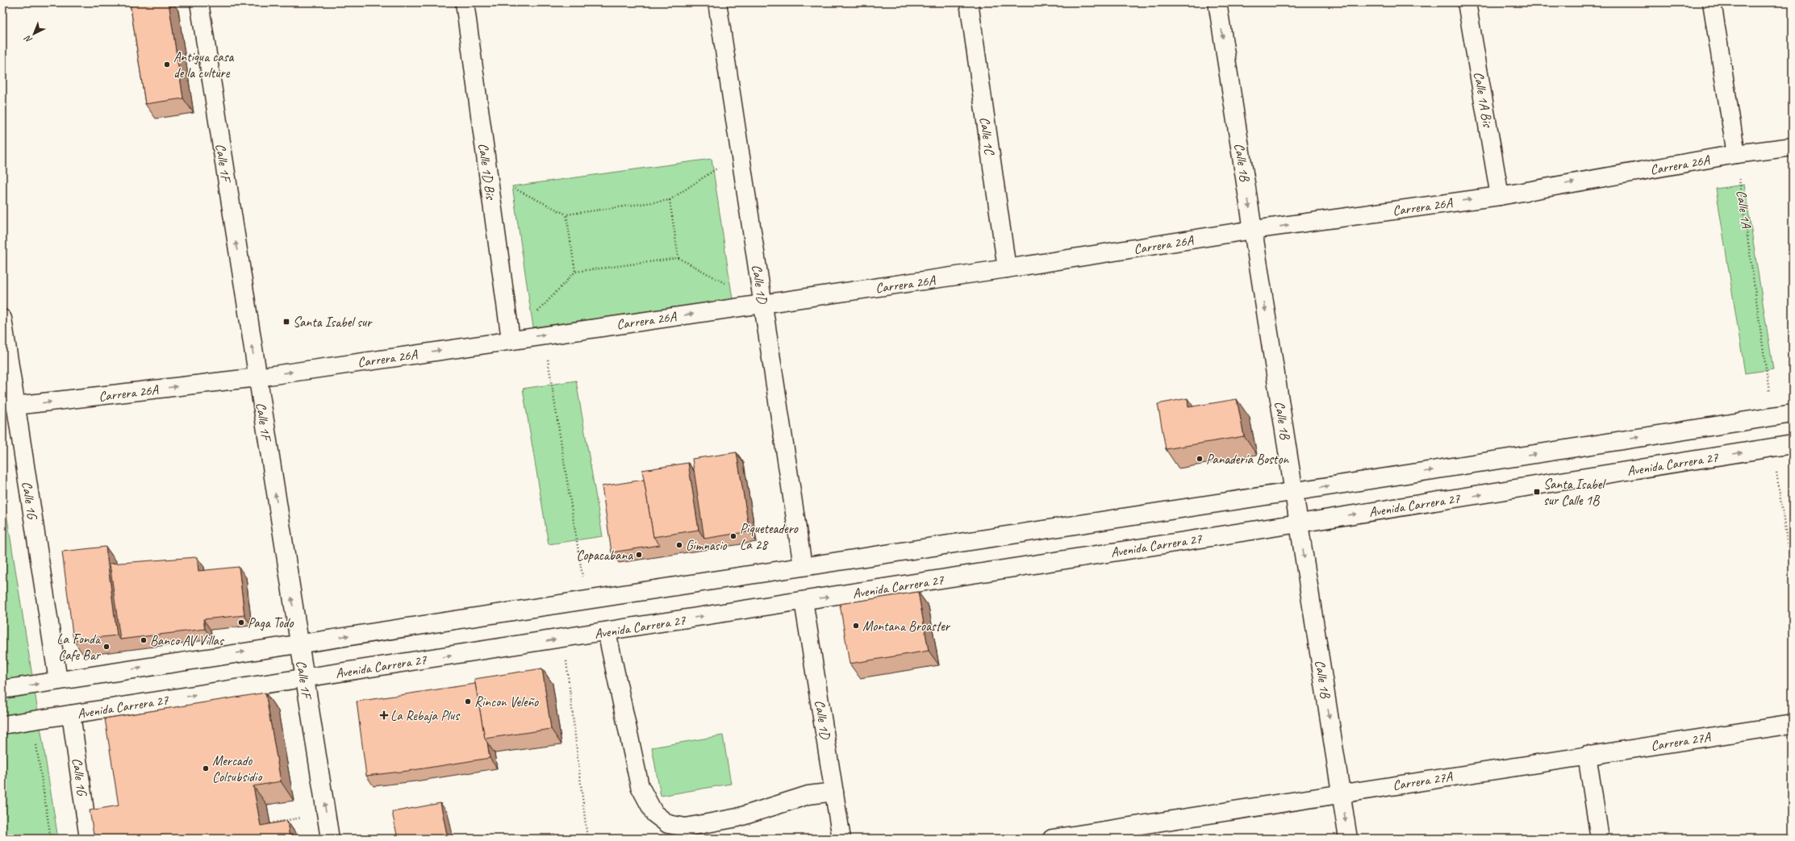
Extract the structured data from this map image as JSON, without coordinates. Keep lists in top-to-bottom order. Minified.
{"streets":{"street":["Calle 1A Bis","Calle 1C","Calle 1F","Calle 1B","Carrera 26A","Calle 1D Bis","Calle 1D","Avenida Carrera 27","Calle 1G","Carrera 27A"],"path":["Calle 1A"]},"crossings":[["Calle 1A Bis","Carrera 26A"],["Calle 1C","Carrera 26A"],["Calle 1F","Carrera 26A"],["Calle 1F","Avenida Carrera 27"],["Calle 1B","Carrera 26A"],["Calle 1B","Avenida Carrera 27"],["Calle 1B","Carrera 27A"],["Carrera 26A","Calle 1D Bis"],["Carrera 26A","Calle 1A"],["Carrera 26A","Calle 1D"],["Carrera 26A","Calle 1G"],["Calle 1D","Avenida Carrera 27"],["Avenida Carrera 27","Calle 1G"]],"one_way":["Calle 1F","Calle 1B","Carrera 26A"],"places":{"other":["Antigua casa de la culture","Panadería Boston","Piqueteadero La 28","Gimnasio","Copacabana","Paga Todo","Montana Broaster","Banco AV Villas","La Fonda Cafe Bar","Rincon Veleño","Mercado Colsubsidio"],"transit":["Santa Isabel sur","Santa Isabel sur Calle 1B"],"health":["La Rebaja Plus"]},"north":"bottom left"}
